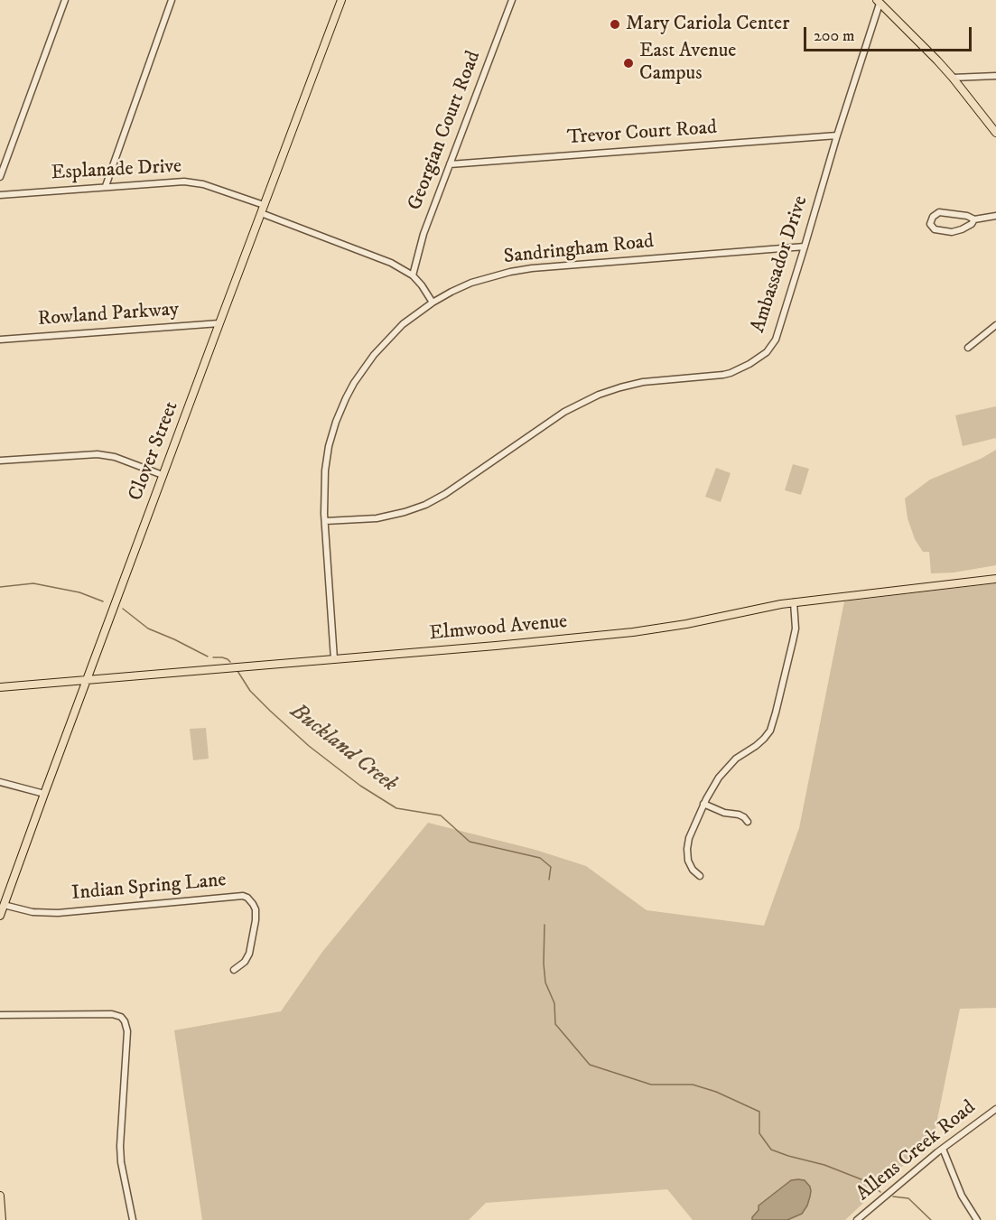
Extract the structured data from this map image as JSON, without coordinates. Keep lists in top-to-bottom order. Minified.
{"streets":{"main road":["Clover Street","Elmwood Avenue"],"street":["Georgian Court Road","Trevor Court Road","Esplanade Drive","Sandringham Road","Ambassador Drive","Rowland Parkway","Indian Spring Lane","Allens Creek Road"]},"crossings":[["Georgian Court Road","Trevor Court Road"],["Trevor Court Road","Ambassador Drive"],["Esplanade Drive","Clover Street"],["Sandringham Road","Ambassador Drive"],["Sandringham Road","Elmwood Avenue"],["Rowland Parkway","Clover Street"],["Clover Street","Elmwood Avenue"],["Clover Street","Indian Spring Lane"]],"water":["Buckland Creek"],"places":["Mary Cariola Center","East Avenue Campus"],"scale_bar":"200 m"}
